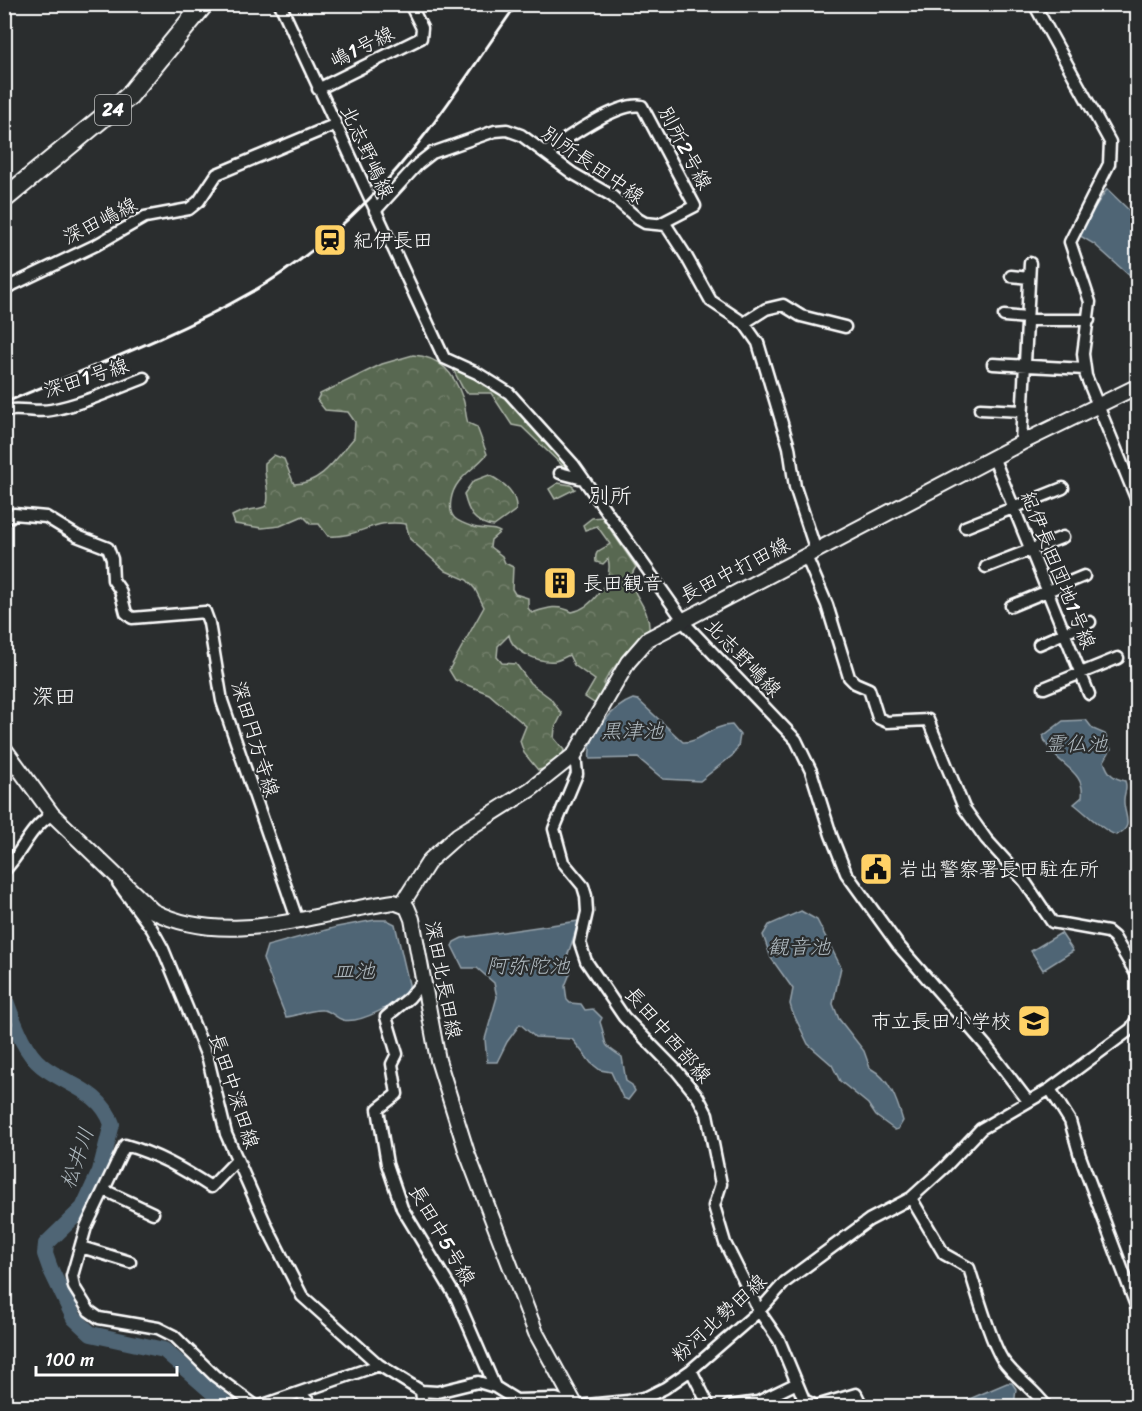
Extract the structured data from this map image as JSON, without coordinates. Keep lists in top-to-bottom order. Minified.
{"streets":{"highway":["24"],"street":["嶋1号線","別所2号線","北志野嶋線","別所長田中線","深田嶋線","深田1号線","長田中打田線","紀伊長田団地1号線","深田円方寺線","深田北長田線","長田中西部線","長田中深田線","長田中5号線","粉河北勢田線"]},"crossings":[["嶋1号線","北志野嶋線"],["別所2号線","別所長田中線"],["北志野嶋線","別所長田中線"],["北志野嶋線","深田嶋線"],["北志野嶋線","長田中打田線"],["北志野嶋線","粉河北勢田線"],["長田中打田線","紀伊長田団地1号線"],["長田中打田線","深田北長田線"],["長田中打田線","長田中西部線"],["深田円方寺線","深田北長田線"],["深田北長田線","長田中深田線"],["深田北長田線","長田中5号線"],["深田北長田線","粉河北勢田線"],["長田中西部線","粉河北勢田線"],["長田中5号線","粉河北勢田線"]],"districts":["別所","深田"],"water":["黒津池","霊仏池","観音池","阿弥陀池","皿池","松井川"],"places":{"station":["紀伊長田"],"building":["長田観音"],"public building":["岩出警察署長田駐在所"],"school or university":["市立長田小学校"]},"scale_bar":"100 m"}
